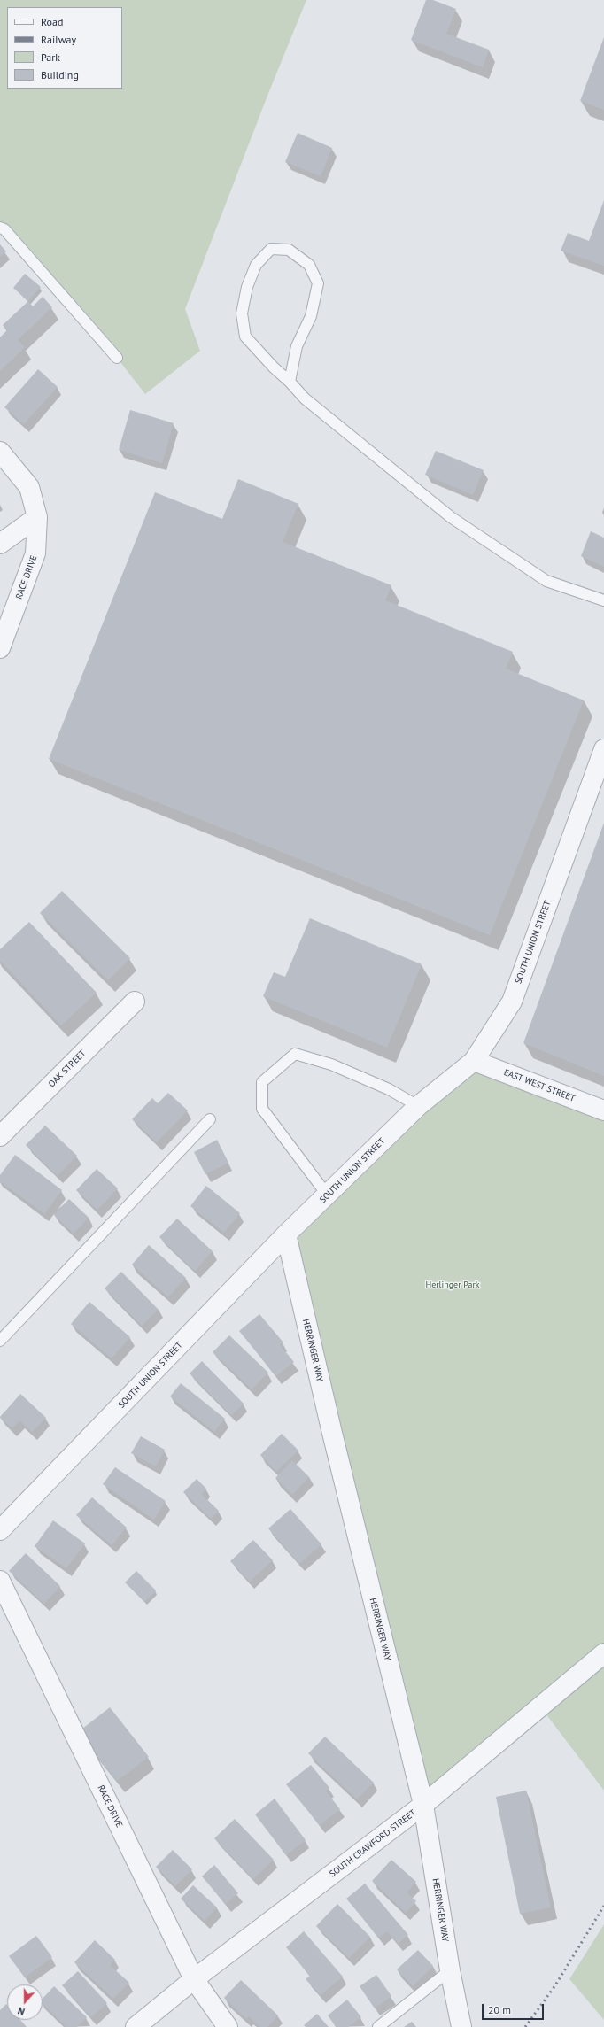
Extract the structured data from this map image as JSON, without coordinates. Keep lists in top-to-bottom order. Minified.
{"streets":{"street":["RACE DRIVE","SOUTH UNION STREET","OAK STREET","EAST WEST STREET","HERRINGER WAY","SOUTH CRAWFORD STREET"]},"crossings":[["RACE DRIVE","SOUTH CRAWFORD STREET"],["SOUTH UNION STREET","EAST WEST STREET"],["SOUTH UNION STREET","HERRINGER WAY"],["HERRINGER WAY","SOUTH CRAWFORD STREET"]],"parks":["Herlinger Park"],"legend":["Road","Railway","Park","Building"],"scale_bar":"20 m","north":"bottom"}
